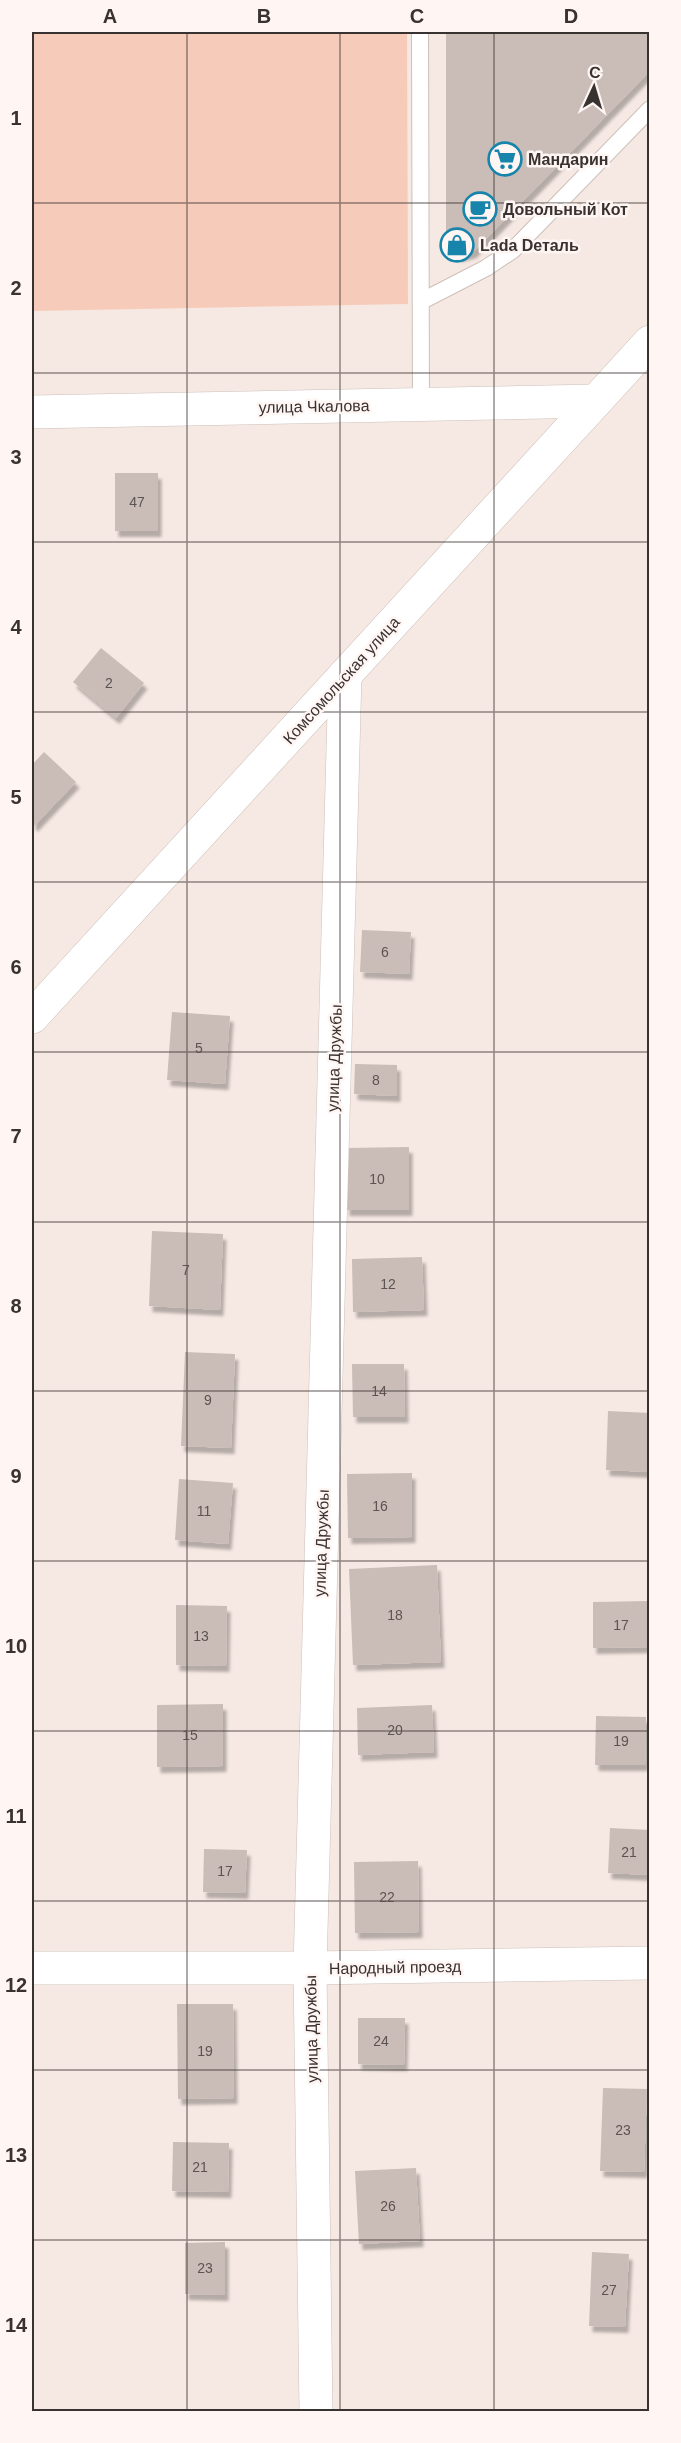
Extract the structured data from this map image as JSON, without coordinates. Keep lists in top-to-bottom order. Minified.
{"streets":{"street":["улица Чкалова","Комсомольская улица","улица Дружбы","Народный проезд"]},"crossings":[["улица Чкалова","Комсомольская улица"],["Комсомольская улица","улица Дружбы"],["улица Дружбы","Народный проезд"]],"places":{"supermarket":["Мандарин"],"cafe":["Довольный Кот"],"shop":["Lada Dеталь"]},"house_numbers":["47","2","6","5","8","10","7","12","14","9","16","11","18","17","13","20","15","19","21","17","22","24","19","23","21","26","23","27"],"north":"top","grid":{"columns":["A","B","C","D"],"rows":["1","2","3","4","5","6","7","8","9","10","11","12","13","14"]}}
